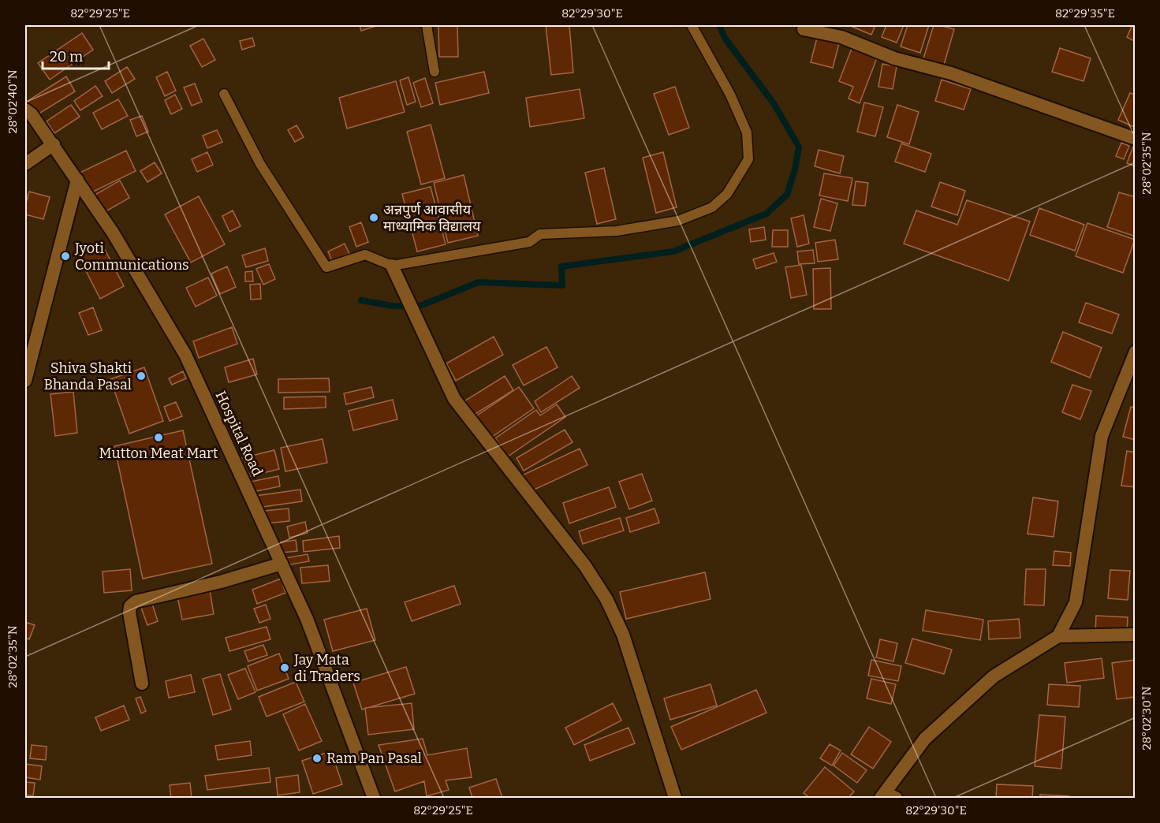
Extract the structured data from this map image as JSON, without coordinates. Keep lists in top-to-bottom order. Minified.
{"streets":{"street":["Hospital Road"]},"places":["अन्नपुर्ण आवासीय माध्यामिक विद्यालय","Jyoti Communications","Shiva Shakti Bhanda Pasal","Mutton Meat Mart","Jay Mata di Traders","Ram Pan Pasal"],"scale_bar":"20 m","coordinates":["82°29'25\"E","82°29'30\"E","82°29'35\"E","28°02'40\"N","28°02'35\"N","28°02'30\"N"]}
